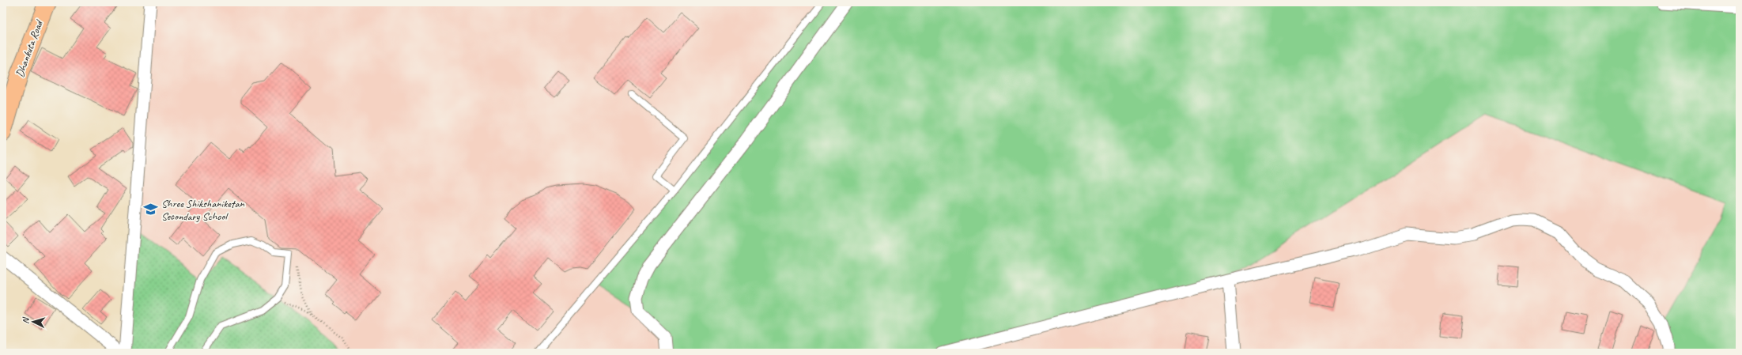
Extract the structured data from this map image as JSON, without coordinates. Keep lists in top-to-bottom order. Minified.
{"streets":{"main road":["Dhankuta Road"]},"places":{"school or university":["Shree Shikshaniketan Secondary School"]},"north":"left"}
